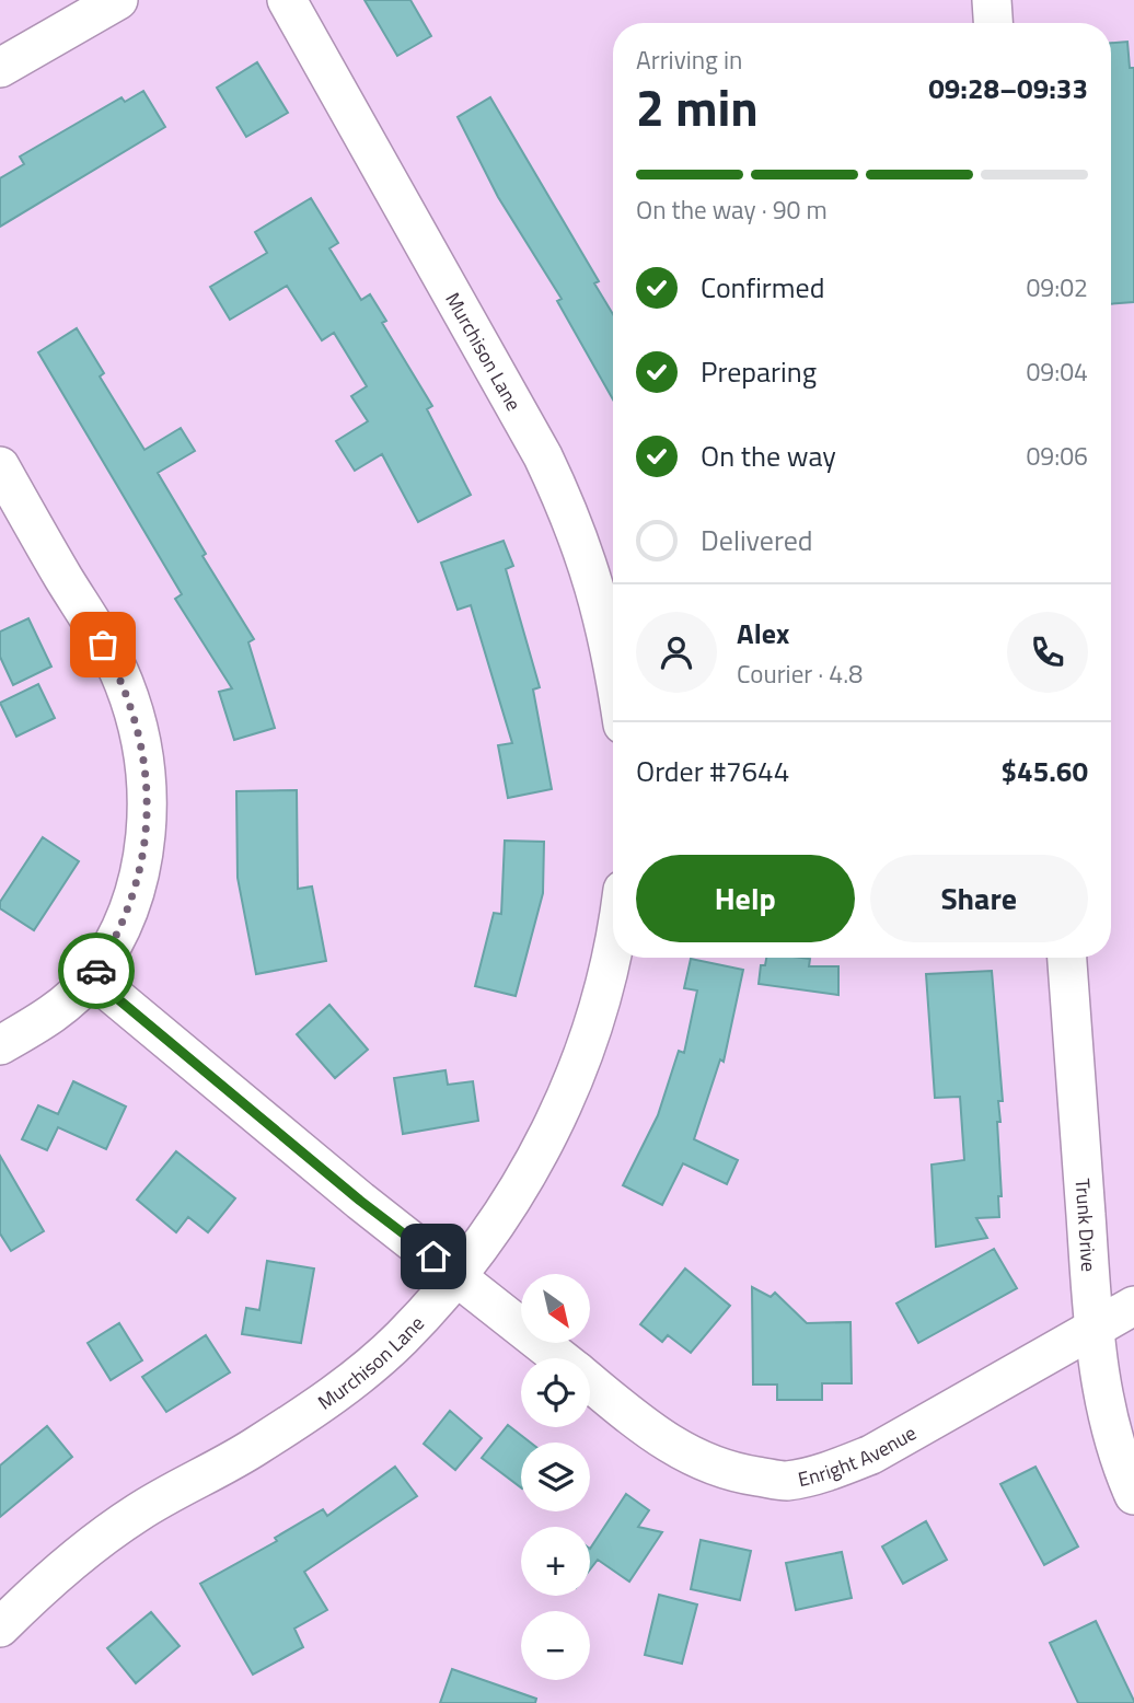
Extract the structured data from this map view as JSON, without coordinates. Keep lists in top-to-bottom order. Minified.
{"streets":{"street":["Murchison Lane","Trunk Drive","Enright Avenue"]},"crossings":[["Murchison Lane","Enright Avenue"],["Trunk Drive","Enright Avenue"]],"north":"bottom right","page":{"heading":["2 min","Arriving in","09:28–09:33"],"panel":["Alex","Courier · 4.8","Order #7644","$45.60"],"bar":"On the way · 90 m","list":[["Confirmed","09:02"],["Preparing","09:04"],["On the way","09:06"],"Delivered"],"buttons":["Help","Share"],"map_buttons":["+","−"]}}
